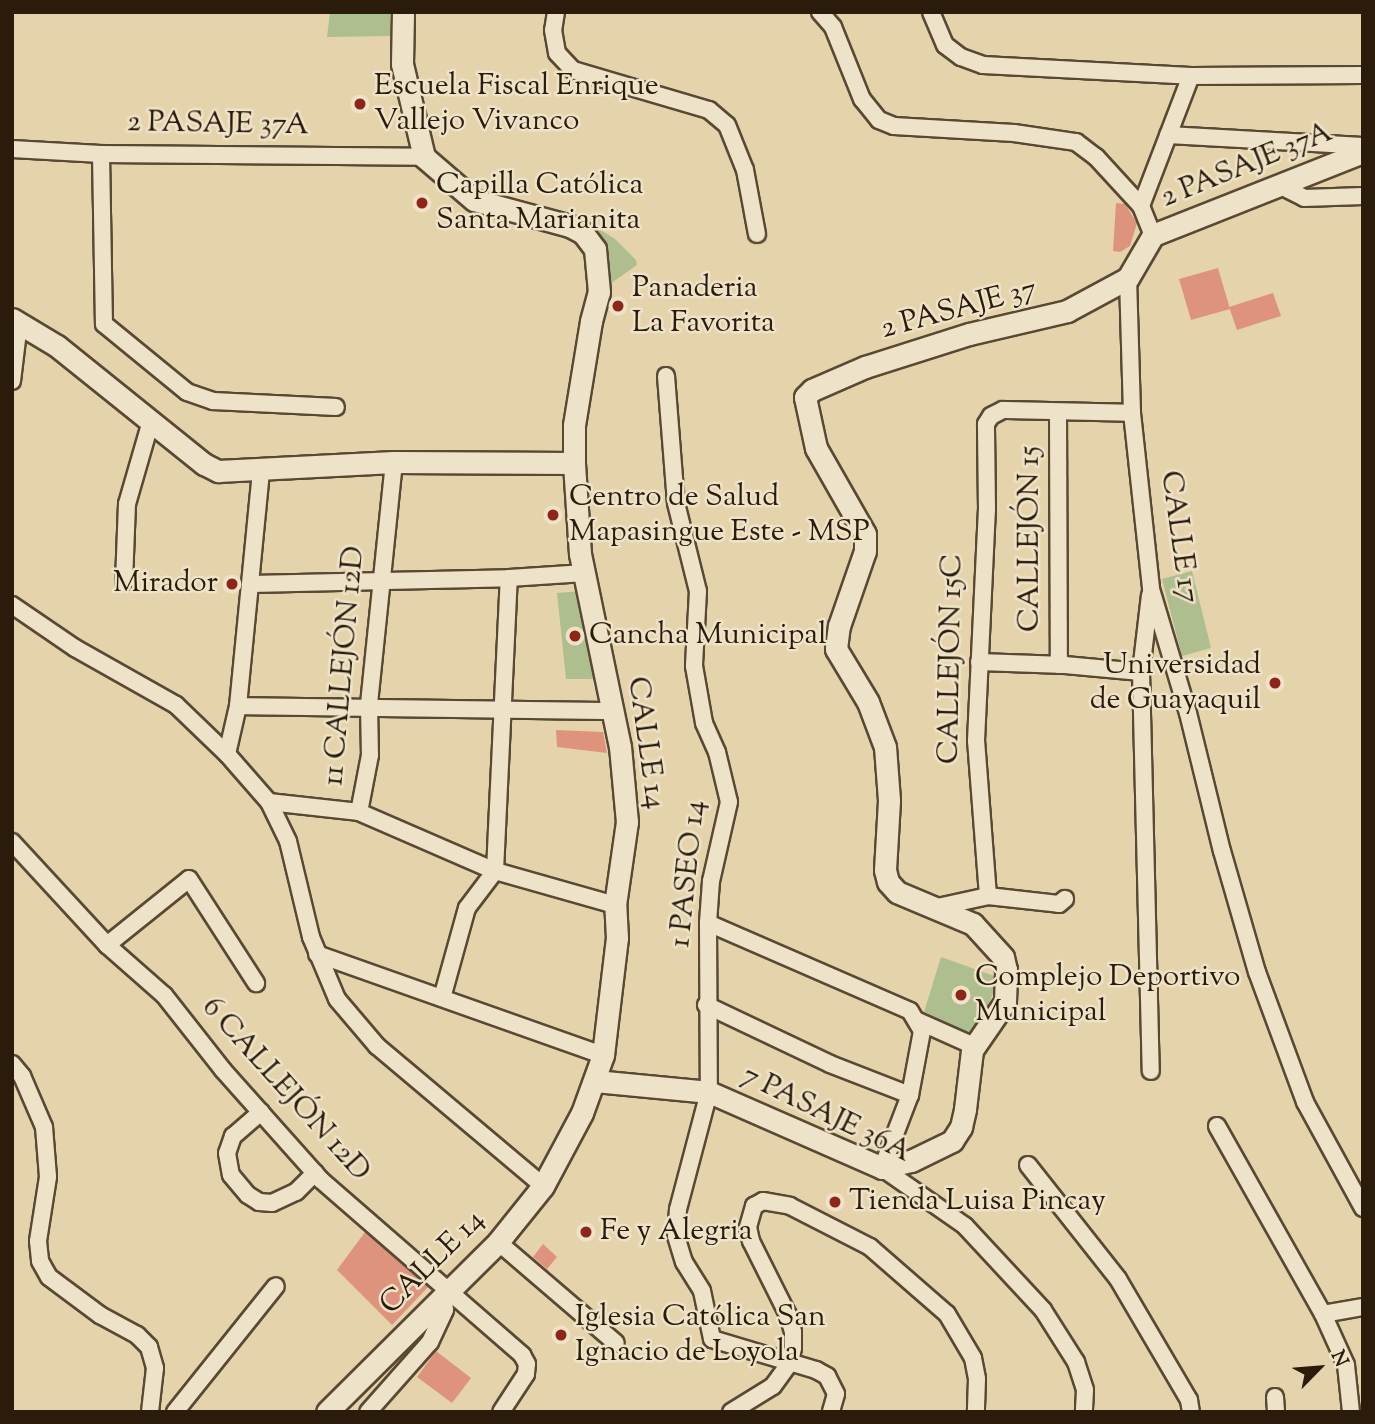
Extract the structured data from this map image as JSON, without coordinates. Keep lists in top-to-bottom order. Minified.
{"streets":{"street":["2 PASAJE 37A","2 PASAJE 37","CALLE 17","CALLEJÓN 15","CALLEJÓN 15C","11 CALLEJÓN 12D","CALLE 14","1 PASEO 14","6 CALLEJÓN 12D","7 PASAJE 36A"]},"crossings":[["2 PASAJE 37A","CALLE 14"],["2 PASAJE 37","CALLE 17"],["2 PASAJE 37","CALLEJÓN 15C"],["CALLEJÓN 15","CALLEJÓN 15C"],["CALLEJÓN 15C","7 PASAJE 36A"],["11 CALLEJÓN 12D","CALLE 14"],["CALLE 14","6 CALLEJÓN 12D"],["CALLE 14","7 PASAJE 36A"],["1 PASEO 14","7 PASAJE 36A"]],"places":["Escuela Fiscal Enrique Vallejo Vivanco","Capilla Católica Santa Marianita","Panaderia La Favorita","Centro de Salud Mapasingue Este - MSP","Mirador","Cancha Municipal","Universidad de Guayaquil","Complejo Deportivo Municipal","Tienda Luisa Pincay","Fe y Alegria","Iglesia Católica San Ignacio de Loyola"],"north":"top right"}
